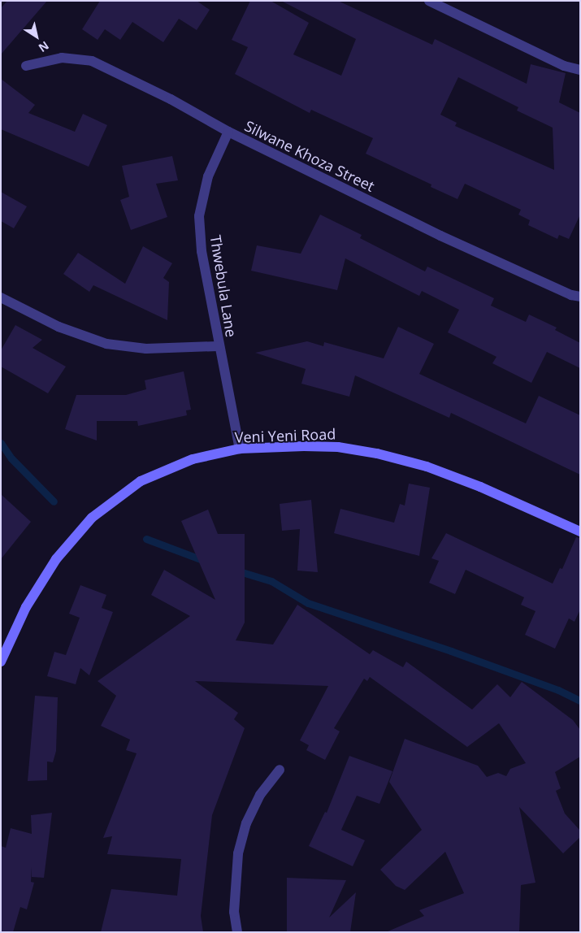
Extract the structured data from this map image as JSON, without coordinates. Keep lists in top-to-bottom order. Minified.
{"streets":{"street":["Silwane Khoza Street","Thwebula Lane","Veni Yeni Road"]},"crossings":[["Silwane Khoza Street","Thwebula Lane"],["Thwebula Lane","Veni Yeni Road"]],"north":"bottom right"}
